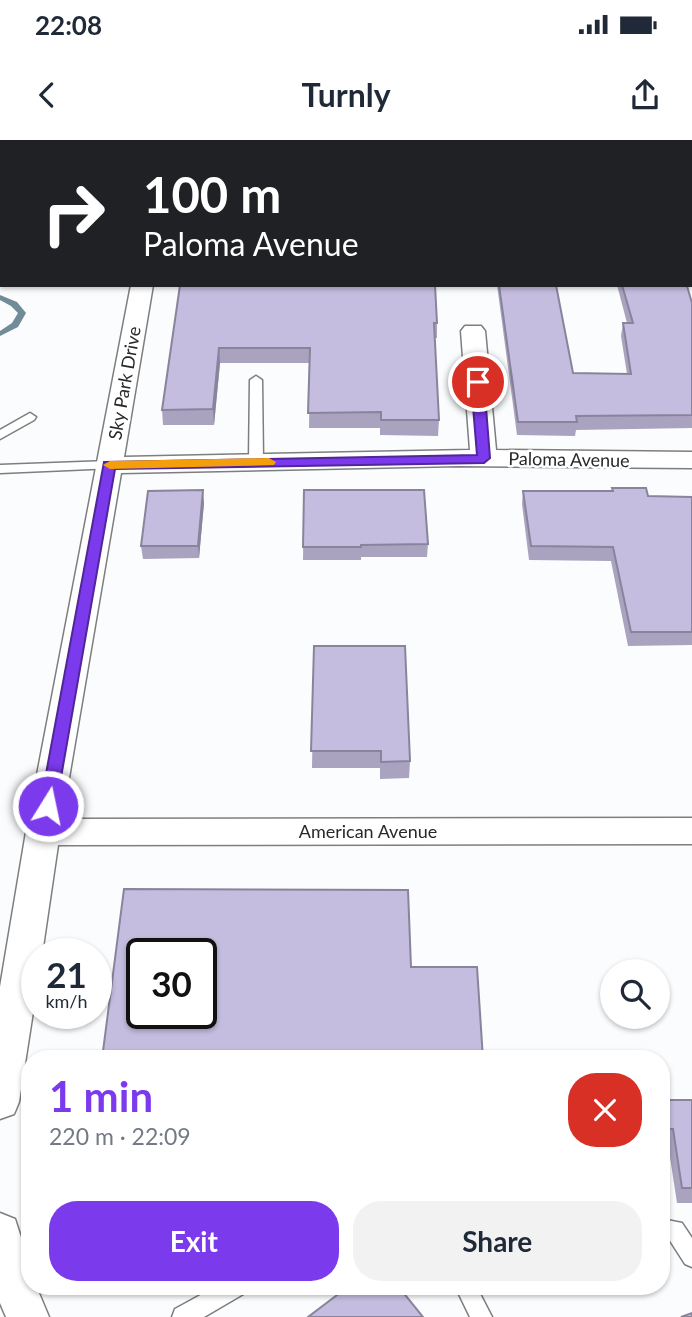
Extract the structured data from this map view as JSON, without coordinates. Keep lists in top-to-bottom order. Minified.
{"streets":{"street":["Sky Park Drive","Paloma Avenue","American Avenue"]},"crossings":[["Sky Park Drive","Paloma Avenue"],["Sky Park Drive","American Avenue"]],"page":{"status":"22:08","header":"Turnly","turn":["100 m","Paloma Avenue"],"speed":"21 km/h","limit":"30","heading":["1 min","220 m · 22:09"],"buttons":["Exit","Share"]}}
